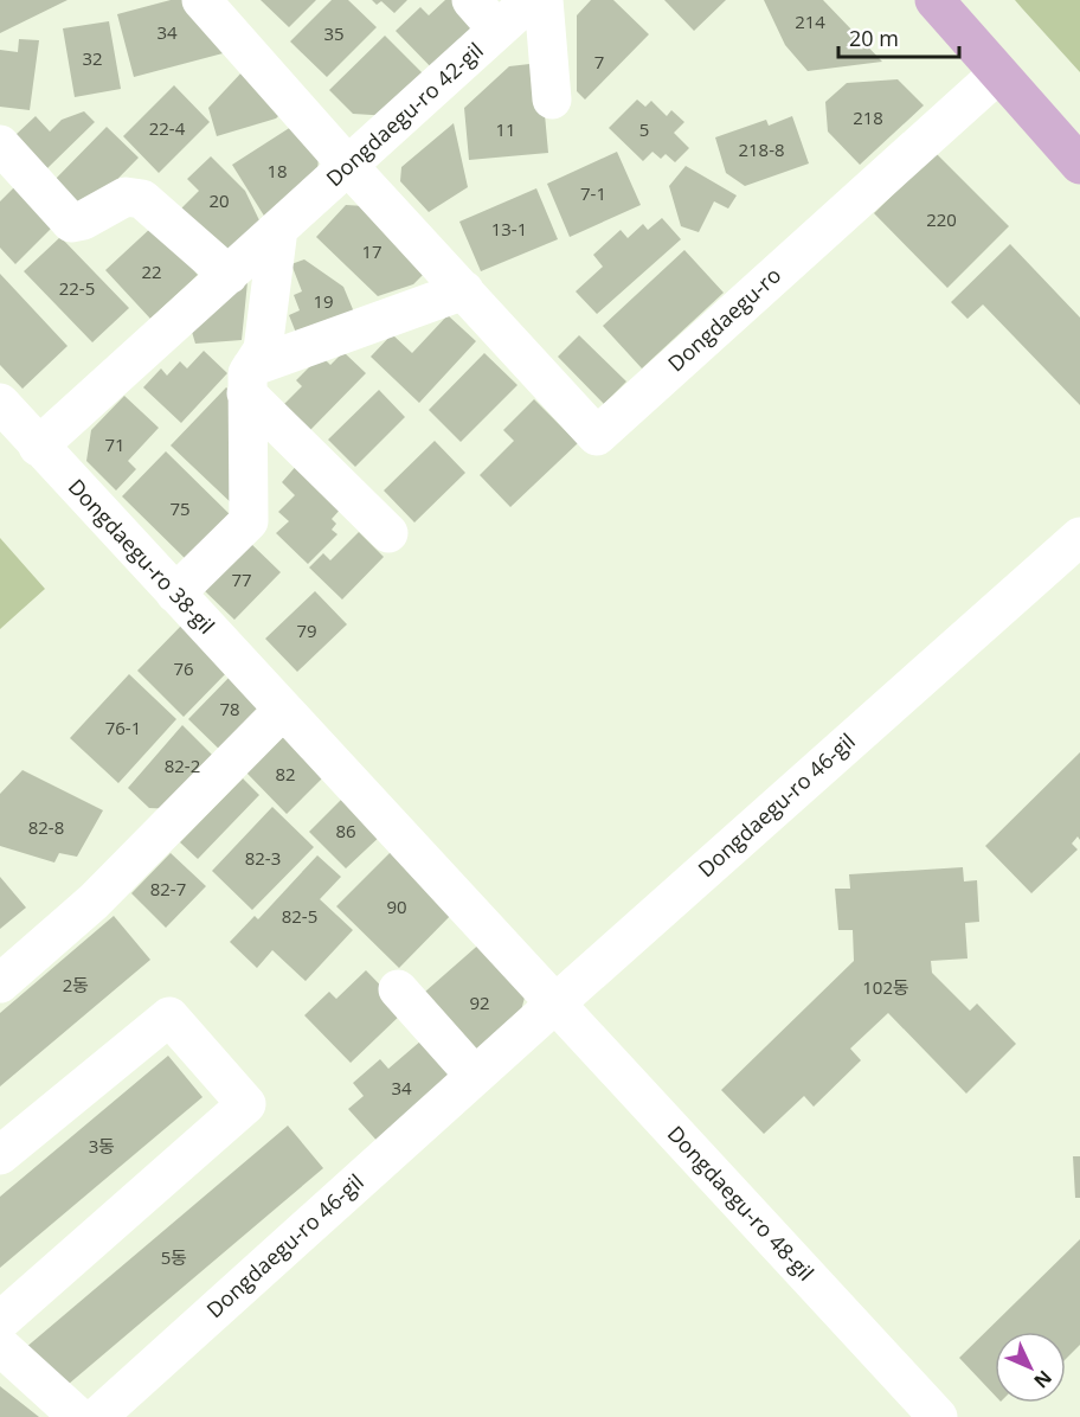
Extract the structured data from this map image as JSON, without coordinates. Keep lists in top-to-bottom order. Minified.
{"streets":{"street":["Dongdaegu-ro 42-gil","Dongdaegu-ro","Dongdaegu-ro 38-gil","Dongdaegu-ro 46-gil","Dongdaegu-ro 48-gil"]},"crossings":[["Dongdaegu-ro 42-gil","Dongdaegu-ro"],["Dongdaegu-ro 42-gil","Dongdaegu-ro 38-gil"],["Dongdaegu-ro 38-gil","Dongdaegu-ro 46-gil"],["Dongdaegu-ro 38-gil","Dongdaegu-ro 48-gil"],["Dongdaegu-ro 46-gil","Dongdaegu-ro 48-gil"]],"house_numbers":["214","34","35","32","7","218","22-4","11","5","218-8","18","7-1","20","220","13-1","17","22","22-5","19","71","75","77","79","76","78","76-1","82-2","82","82-8","86","82-3","82-7","90","82-5","2동","102동","92","34","3동","5동"],"scale_bar":"20 m","north":"bottom right"}
